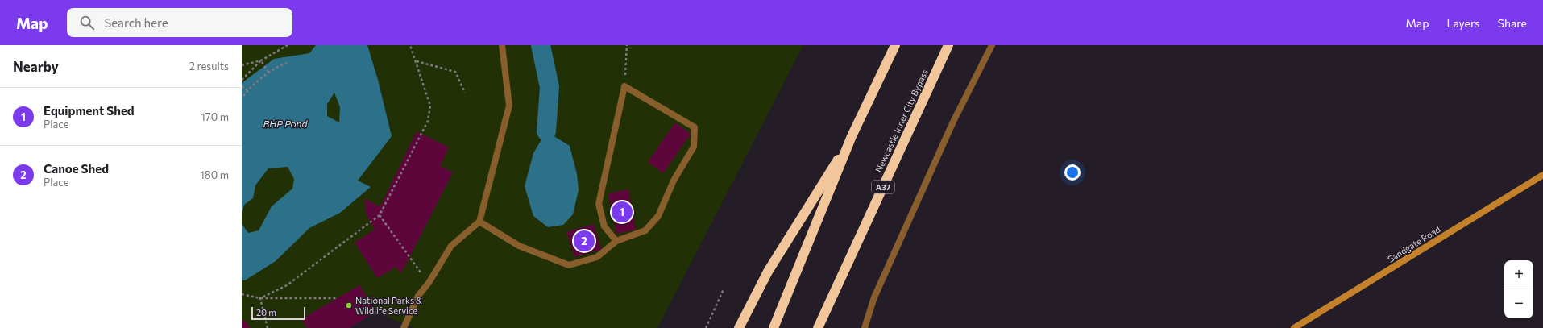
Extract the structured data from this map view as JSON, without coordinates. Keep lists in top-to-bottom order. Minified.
{"streets":{"highway":["Newcastle Inner City Bypass","A37"],"main road":["Sandgate Road"]},"water":["BHP Pond"],"places":["National Parks & Wildlife Service"],"scale_bar":"20 m","page":{"header":"Map","search":"Search here","nav":["Map","Layers","Share"],"heading":["Nearby","2 results"],"list":[{"mark":"1","name":"Equipment Shed","note":"Place","value":"170 m"},{"mark":"2","name":"Canoe Shed","note":"Place","value":"180 m"}],"pins":["1","2"],"map_buttons":["+","−"],"scale":"20 m"}}
